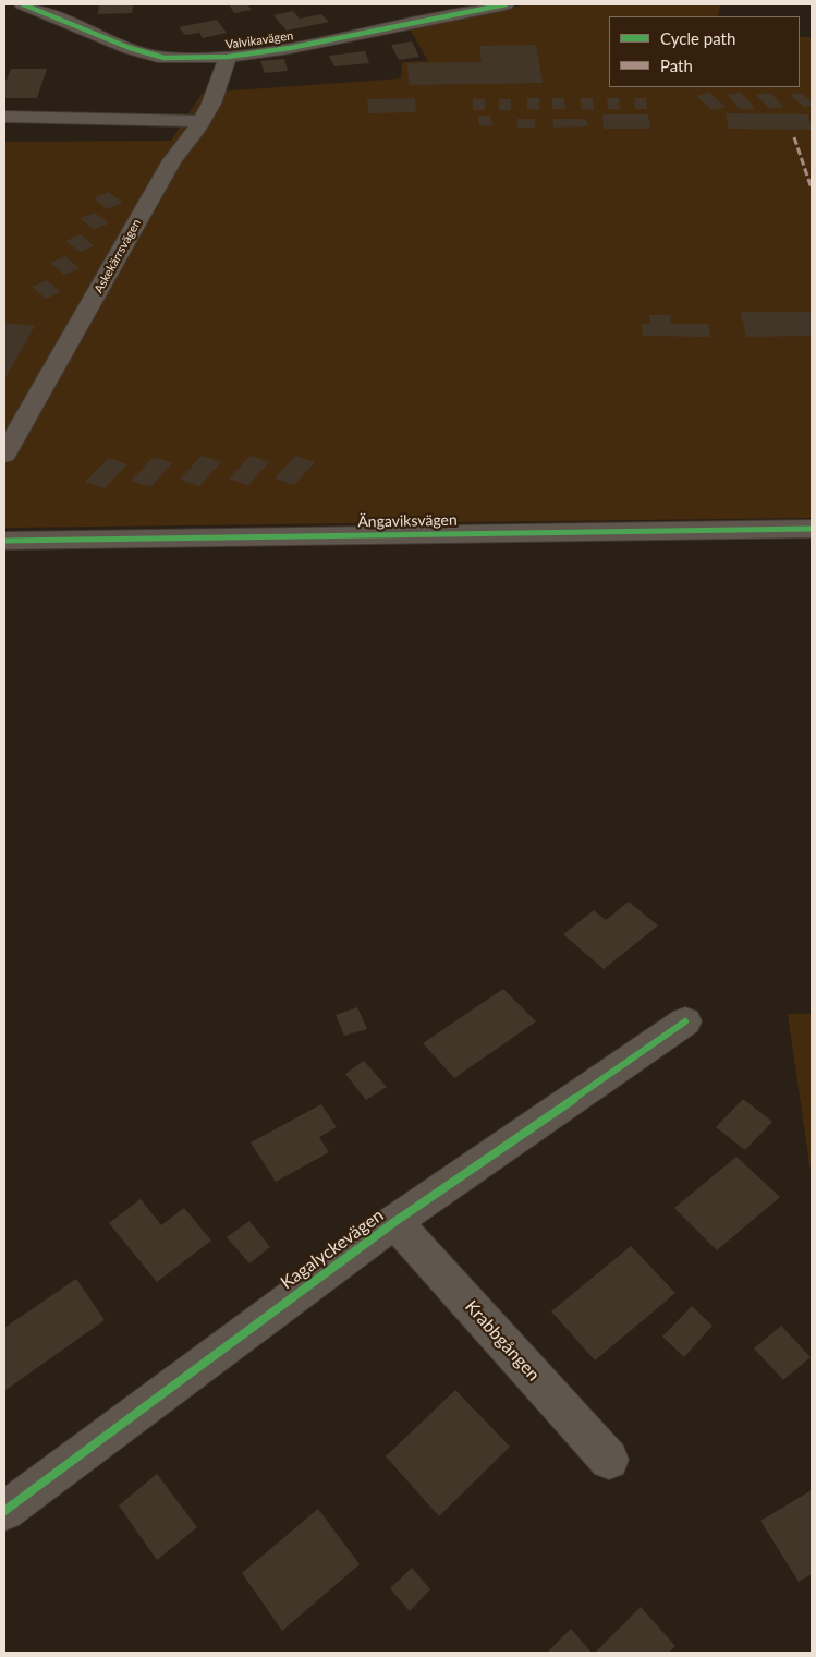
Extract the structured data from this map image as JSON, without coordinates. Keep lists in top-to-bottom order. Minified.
{"streets":{"street":["Valvikavägen","Askekärrsvägen","Ängaviksvägen","Kagalyckevägen","Krabbgången"]},"crossings":[["Valvikavägen","Askekärrsvägen"],["Kagalyckevägen","Krabbgången"]],"legend":["Cycle path","Path"]}
